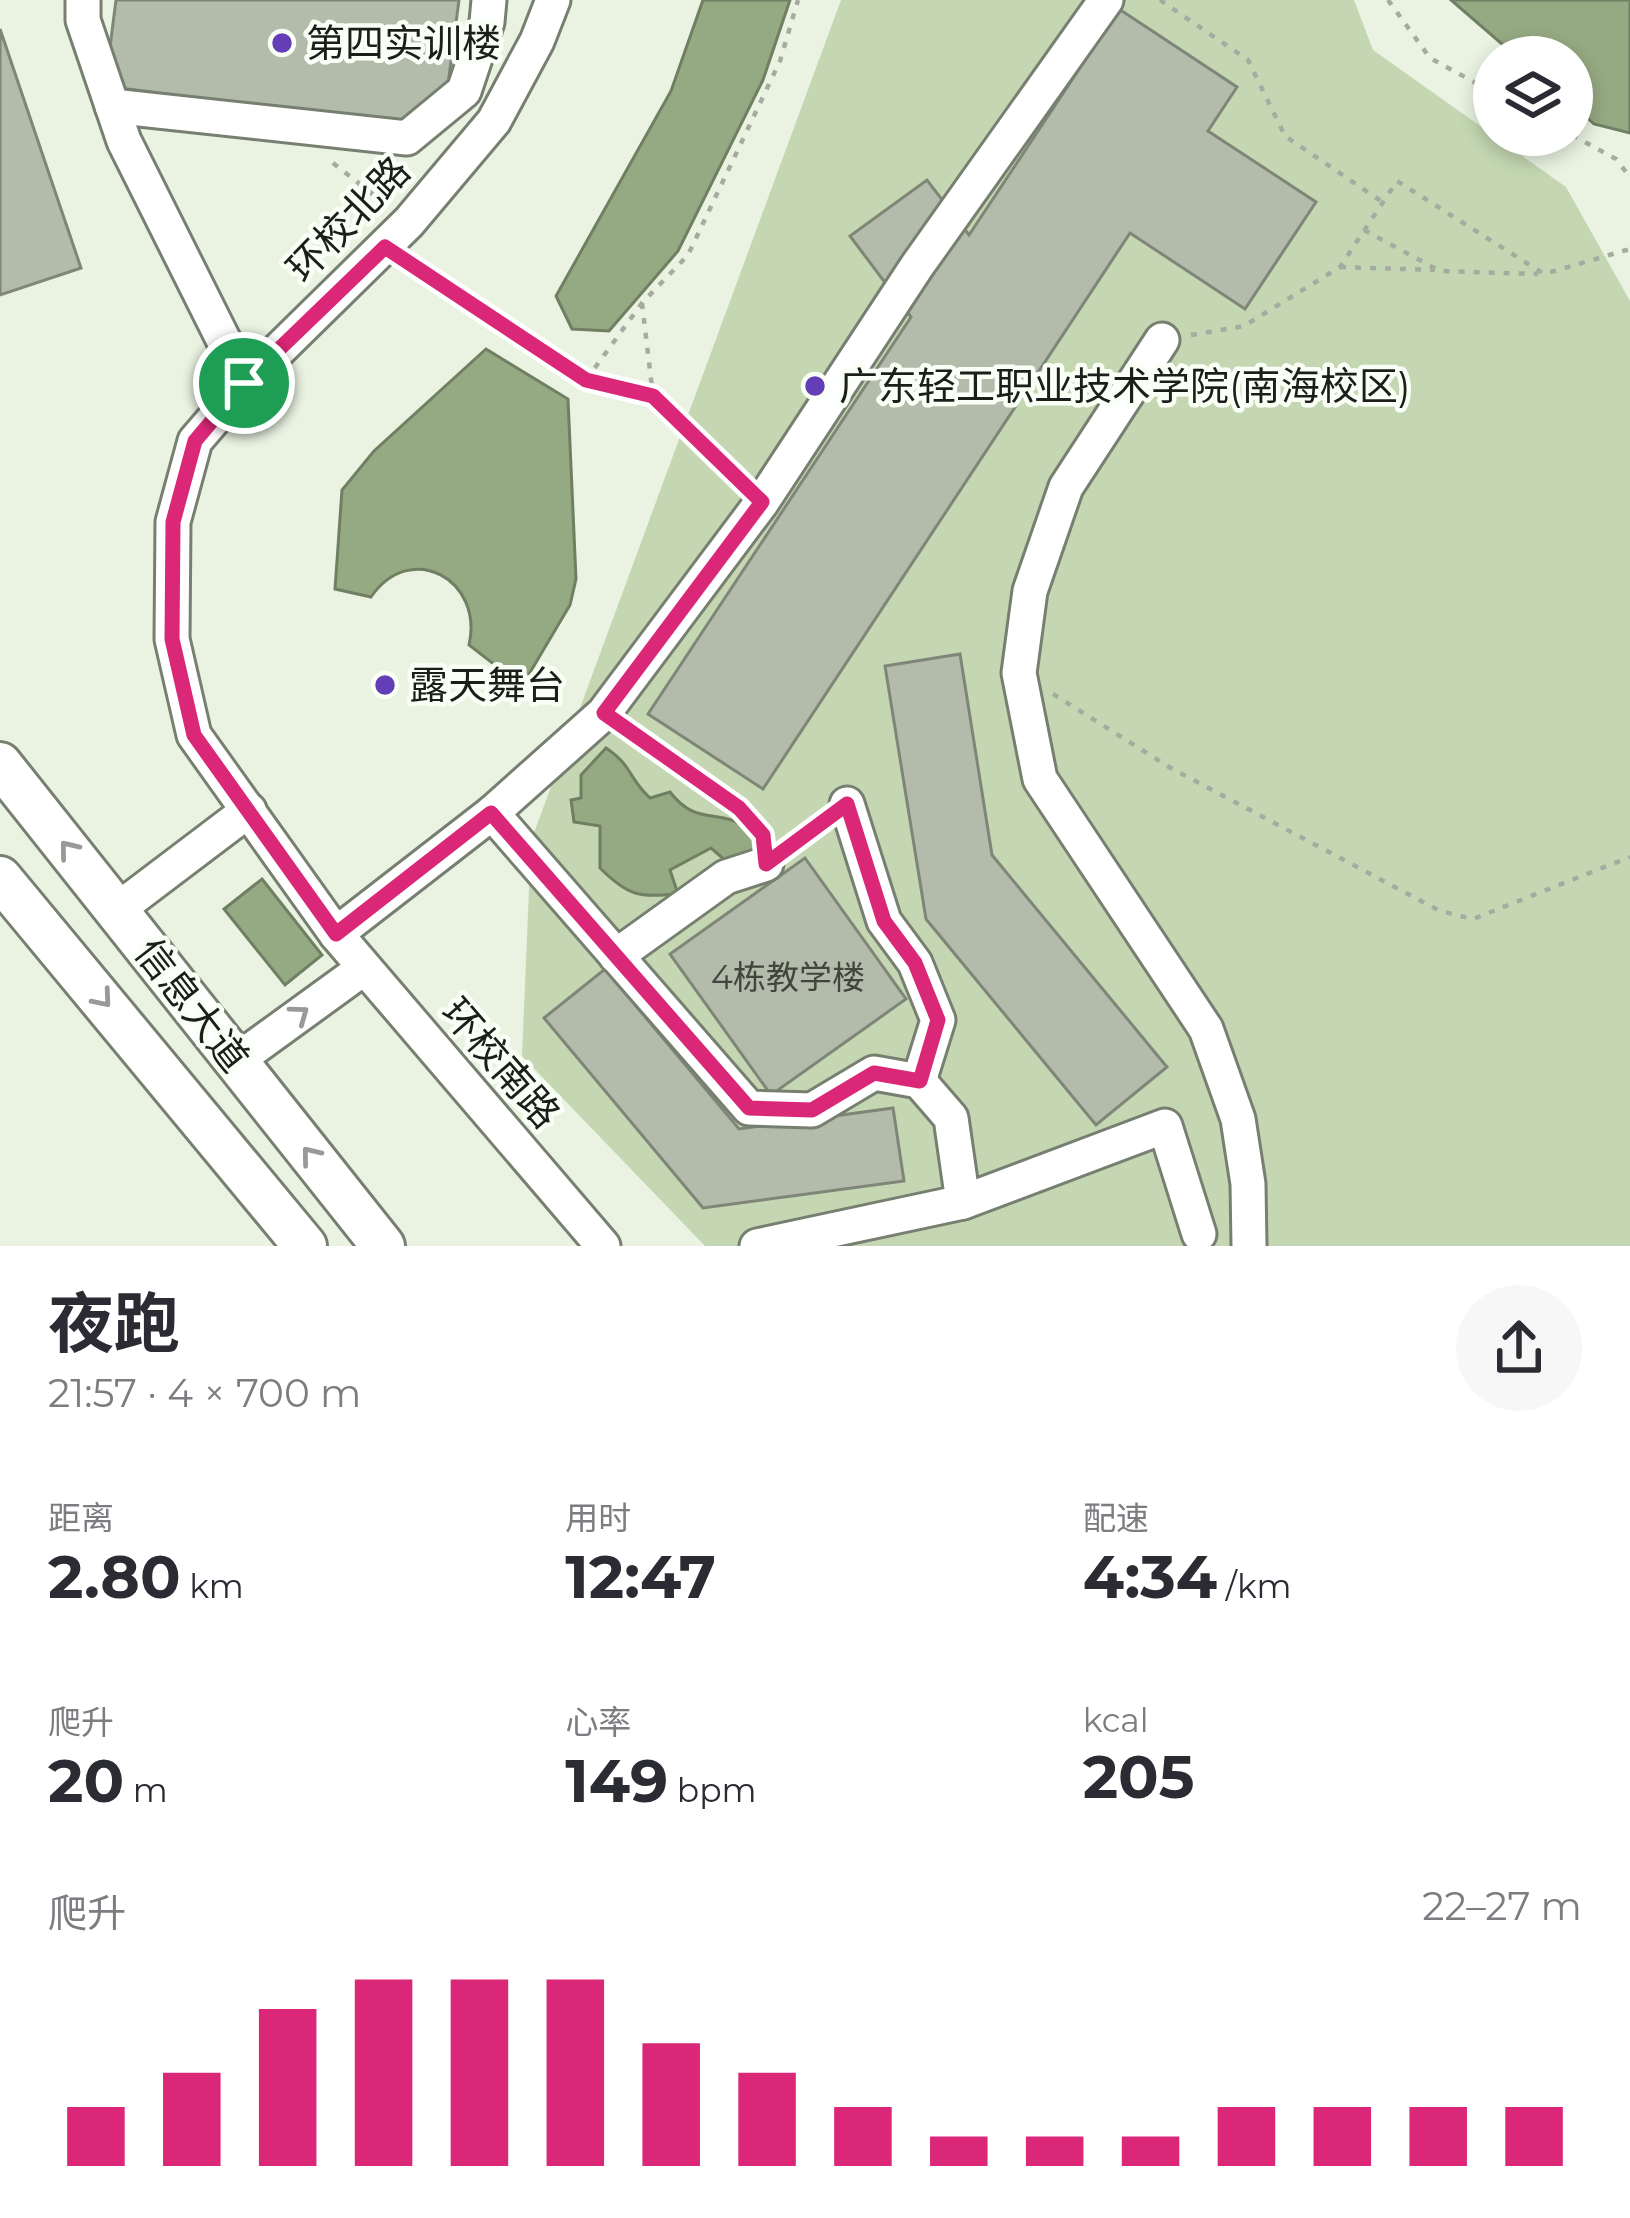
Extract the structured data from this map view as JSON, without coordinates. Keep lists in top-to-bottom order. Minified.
{"streets":{"main road":["信息大道"],"street":["环校北路","环校南路"]},"crossings":[["环校北路","环校南路"]],"places":["第四实训楼","广东轻工职业技术学院(南海校区)","露天舞台"],"house_numbers":["4栋教学楼"],"page":{"heading":["夜跑","21:57 · 4 × 700 m"],"stats":[["距离","2.80 km"],["用时","12:47"],["配速","4:34 /km"],["爬升","20 m"],["心率","149 bpm"],["kcal","205"]],"chart":["爬升","22–27 m"]}}
